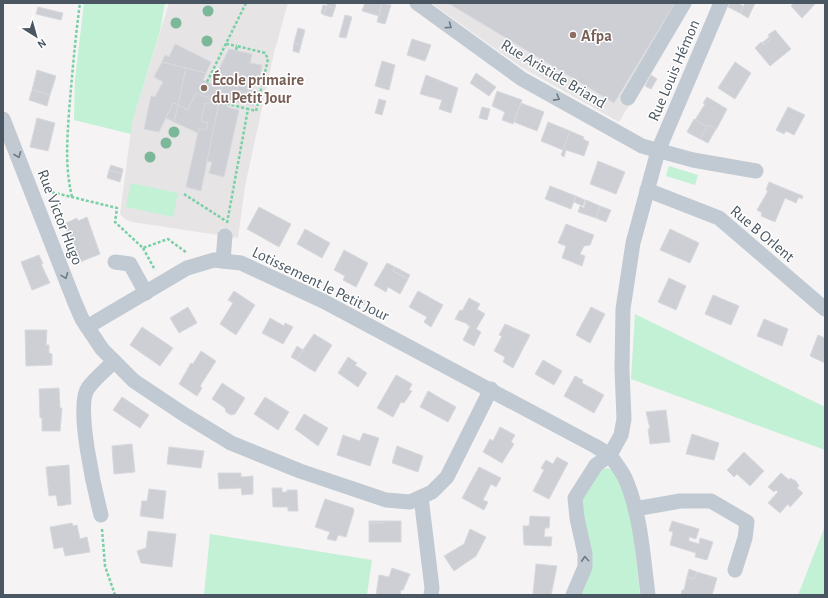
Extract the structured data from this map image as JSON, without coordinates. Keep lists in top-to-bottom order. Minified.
{"streets":{"street":["Rue Louis Hémon","Rue Aristide Briand","Rue Victor Hugo","Rue B Orlent","Lotissement le Petit Jour"]},"crossings":[["Rue Louis Hémon","Rue Aristide Briand"],["Rue Louis Hémon","Rue B Orlent"],["Rue Louis Hémon","Lotissement le Petit Jour"],["Rue Victor Hugo","Lotissement le Petit Jour"]],"one_way":["Rue Aristide Briand","Rue Victor Hugo"],"places":["Afpa","École primaire du Petit Jour"],"north":"bottom right"}
